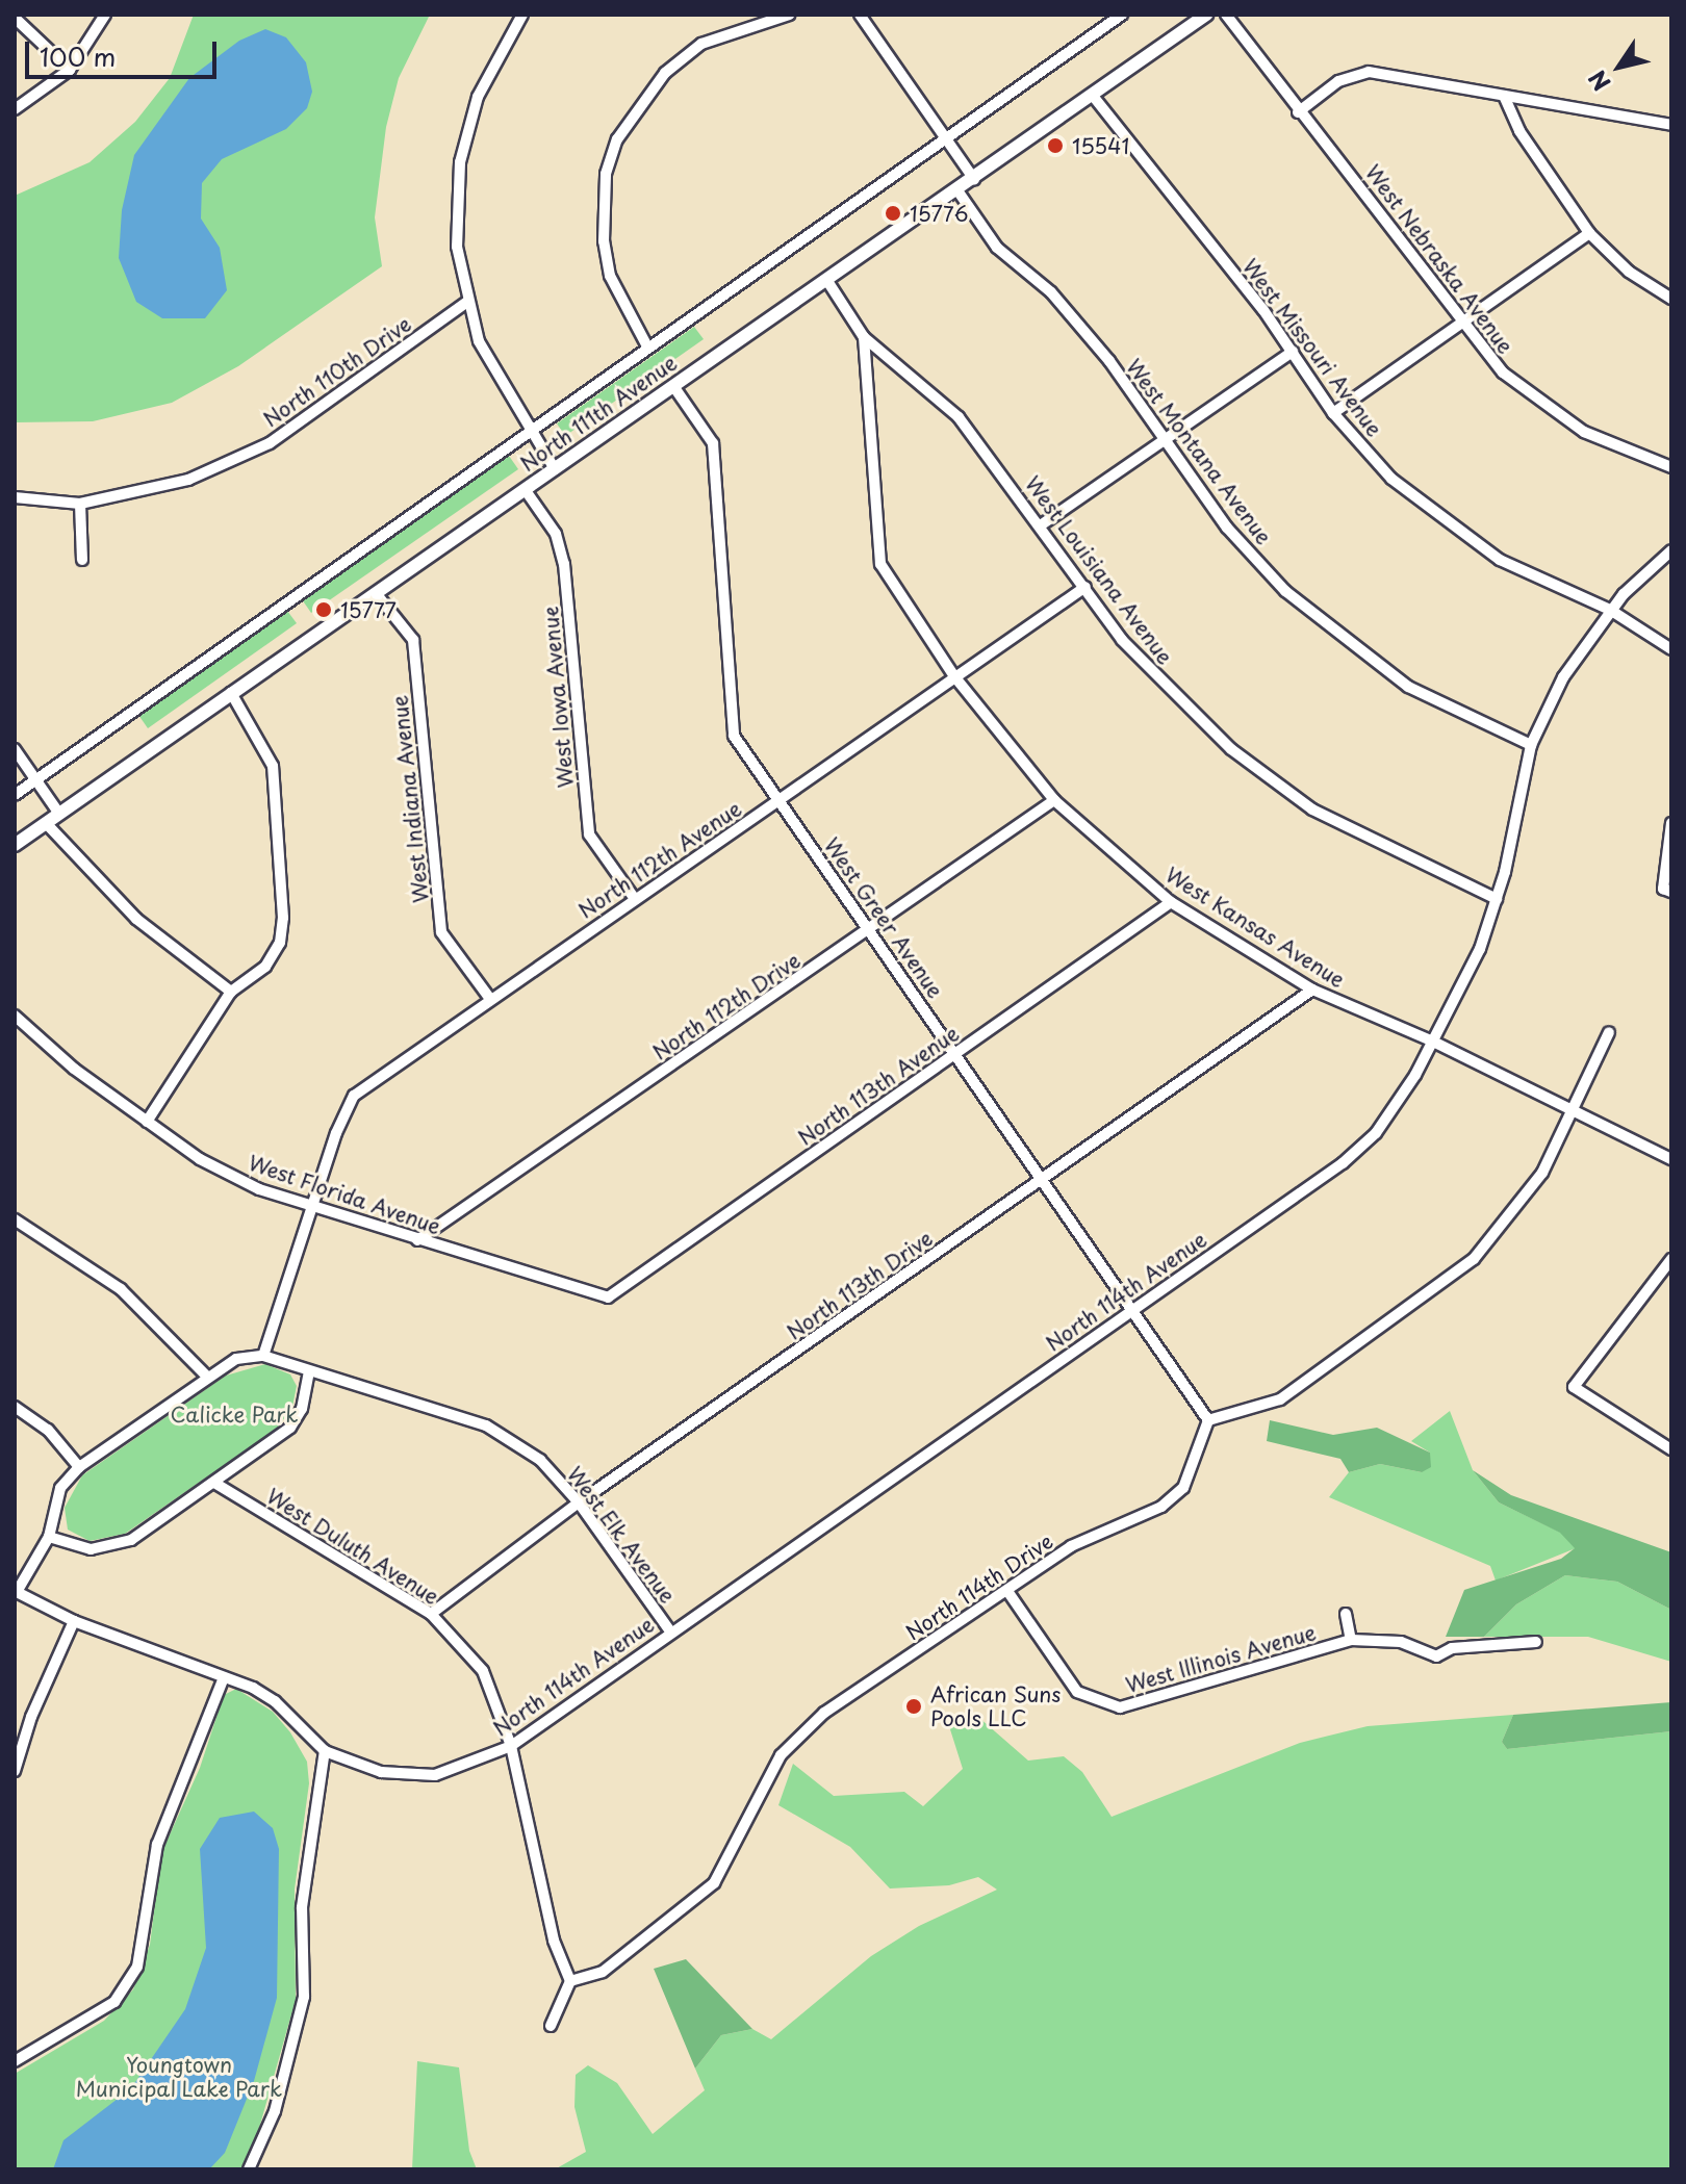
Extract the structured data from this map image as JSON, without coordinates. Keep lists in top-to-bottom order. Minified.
{"streets":{"street":["West Nebraska Avenue","West Missouri Avenue","North 110th Drive","North 111th Avenue","West Montana Avenue","West Louisiana Avenue","West Iowa Avenue","West Indiana Avenue","North 112th Avenue","West Greer Avenue","West Kansas Avenue","North 112th Drive","North 113th Avenue","West Florida Avenue","North 113th Drive","North 114th Avenue","West Elk Avenue","West Duluth Avenue","North 114th Drive","West Illinois Avenue"]},"crossings":[["West Missouri Avenue","North 111th Avenue"],["West Missouri Avenue","North 114th Avenue"],["North 111th Avenue","West Montana Avenue"],["North 111th Avenue","West Iowa Avenue"],["North 111th Avenue","West Indiana Avenue"],["North 111th Avenue","West Greer Avenue"],["North 111th Avenue","West Kansas Avenue"],["West Montana Avenue","North 114th Avenue"],["West Louisiana Avenue","North 112th Avenue"],["West Louisiana Avenue","West Kansas Avenue"],["West Louisiana Avenue","North 114th Avenue"],["West Iowa Avenue","North 112th Avenue"],["West Indiana Avenue","North 112th Avenue"],["North 112th Avenue","West Greer Avenue"],["North 112th Avenue","West Kansas Avenue"],["North 112th Avenue","West Florida Avenue"],["North 112th Avenue","West Elk Avenue"],["West Greer Avenue","North 112th Drive"],["West Greer Avenue","North 113th Avenue"],["West Greer Avenue","North 113th Drive"],["West Greer Avenue","North 114th Avenue"],["West Greer Avenue","North 114th Drive"],["West Kansas Avenue","North 112th Drive"],["West Kansas Avenue","North 113th Avenue"],["West Kansas Avenue","North 113th Drive"],["West Kansas Avenue","North 114th Avenue"],["North 112th Drive","West Florida Avenue"],["North 113th Avenue","West Florida Avenue"],["North 113th Drive","West Elk Avenue"],["North 113th Drive","West Duluth Avenue"],["North 114th Avenue","West Elk Avenue"],["North 114th Avenue","West Duluth Avenue"],["West Duluth Avenue","North 114th Drive"],["North 114th Drive","West Illinois Avenue"]],"parks":["Calicke Park","Youngtown Municipal Lake Park"],"places":["15541","15776","15777","African Suns Pools LLC"],"scale_bar":"100 m","north":"bottom left"}
